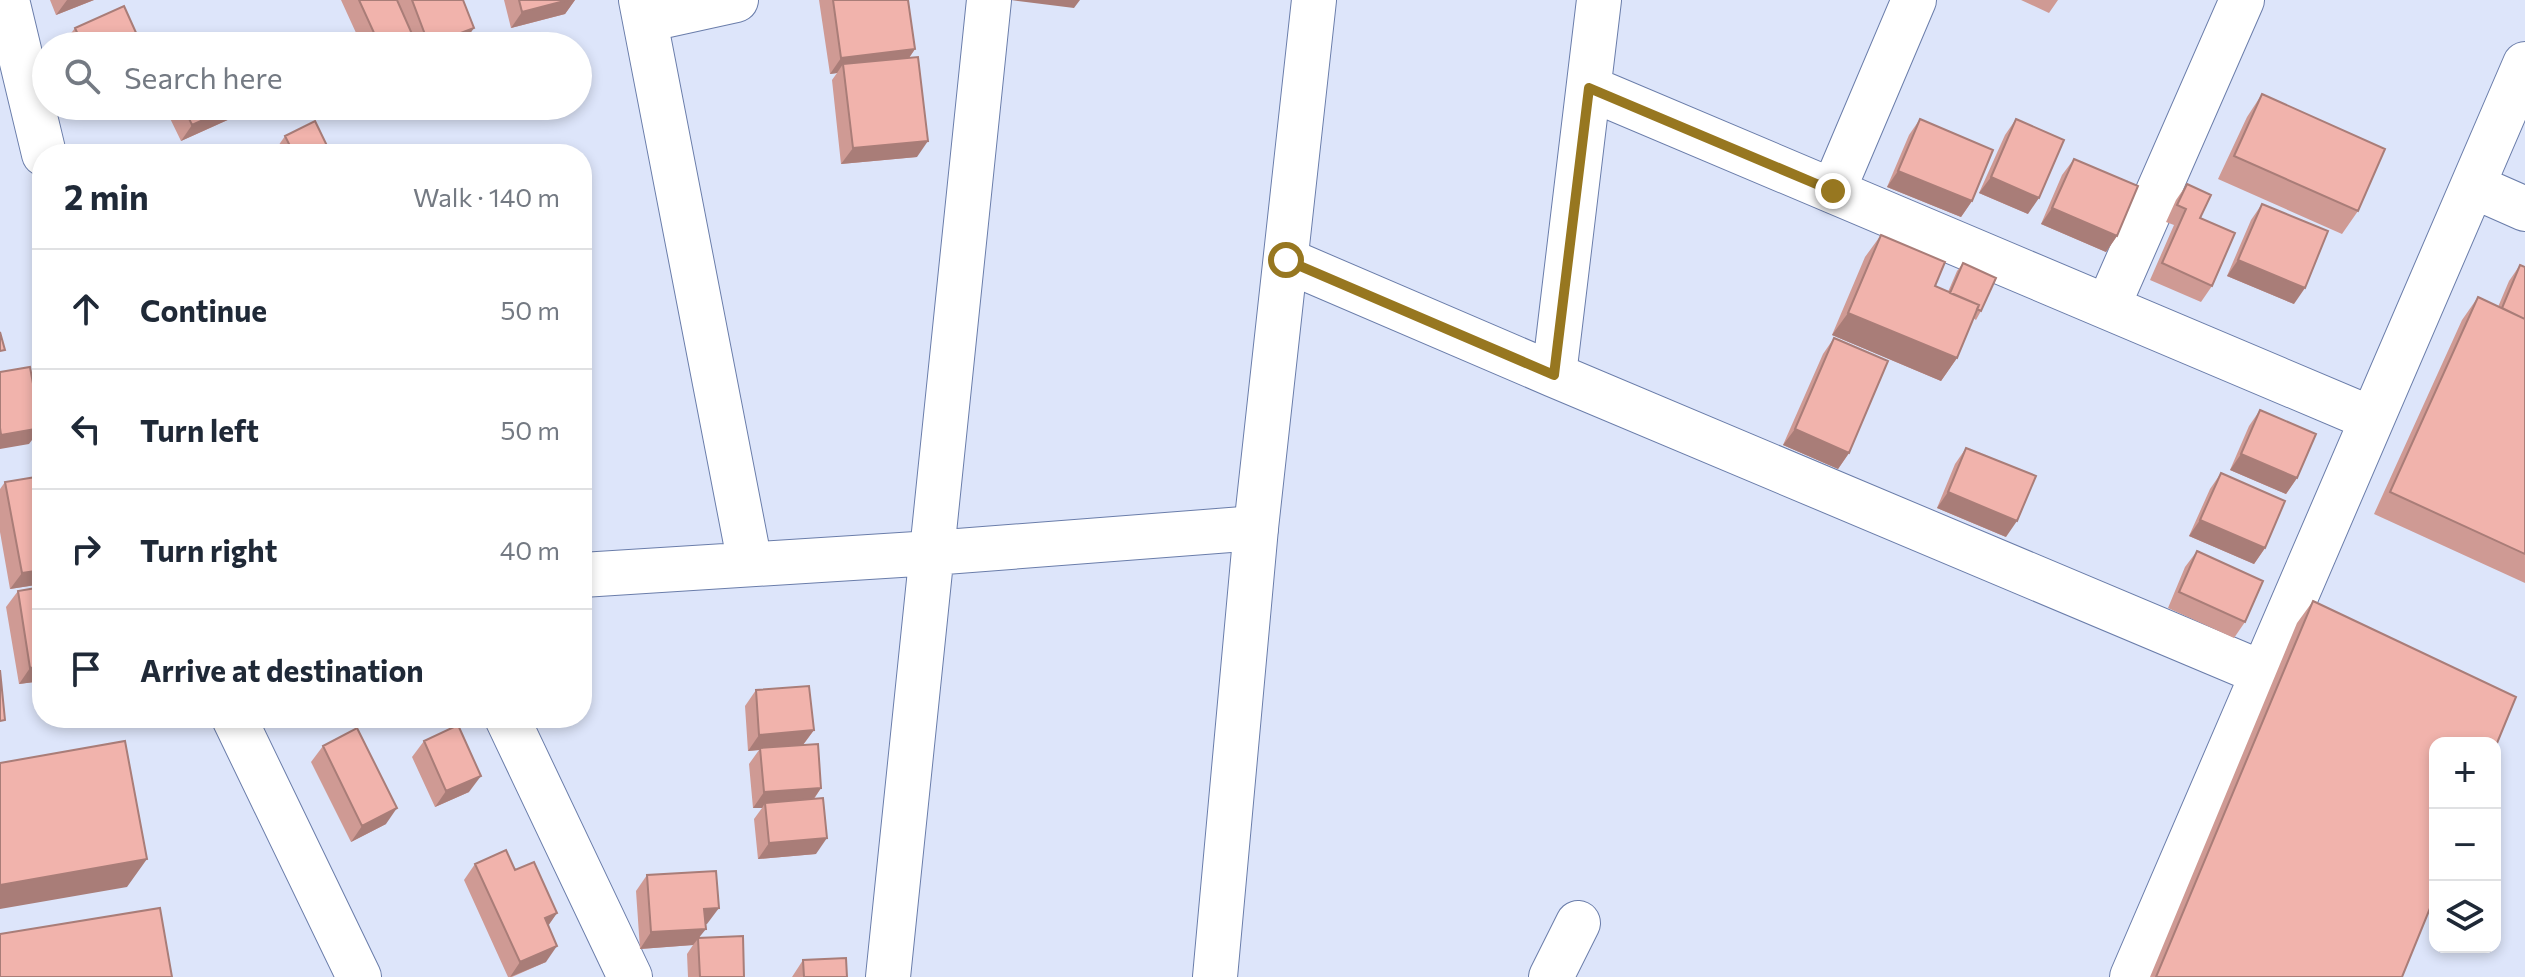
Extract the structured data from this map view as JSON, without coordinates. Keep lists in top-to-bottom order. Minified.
{"page":{"search":"Search here","heading":["2 min","Walk · 140 m"],"list":[["Continue","50 m"],["Turn left","50 m"],["Turn right","40 m"],"Arrive at destination"],"map_buttons":["+","−"]}}
